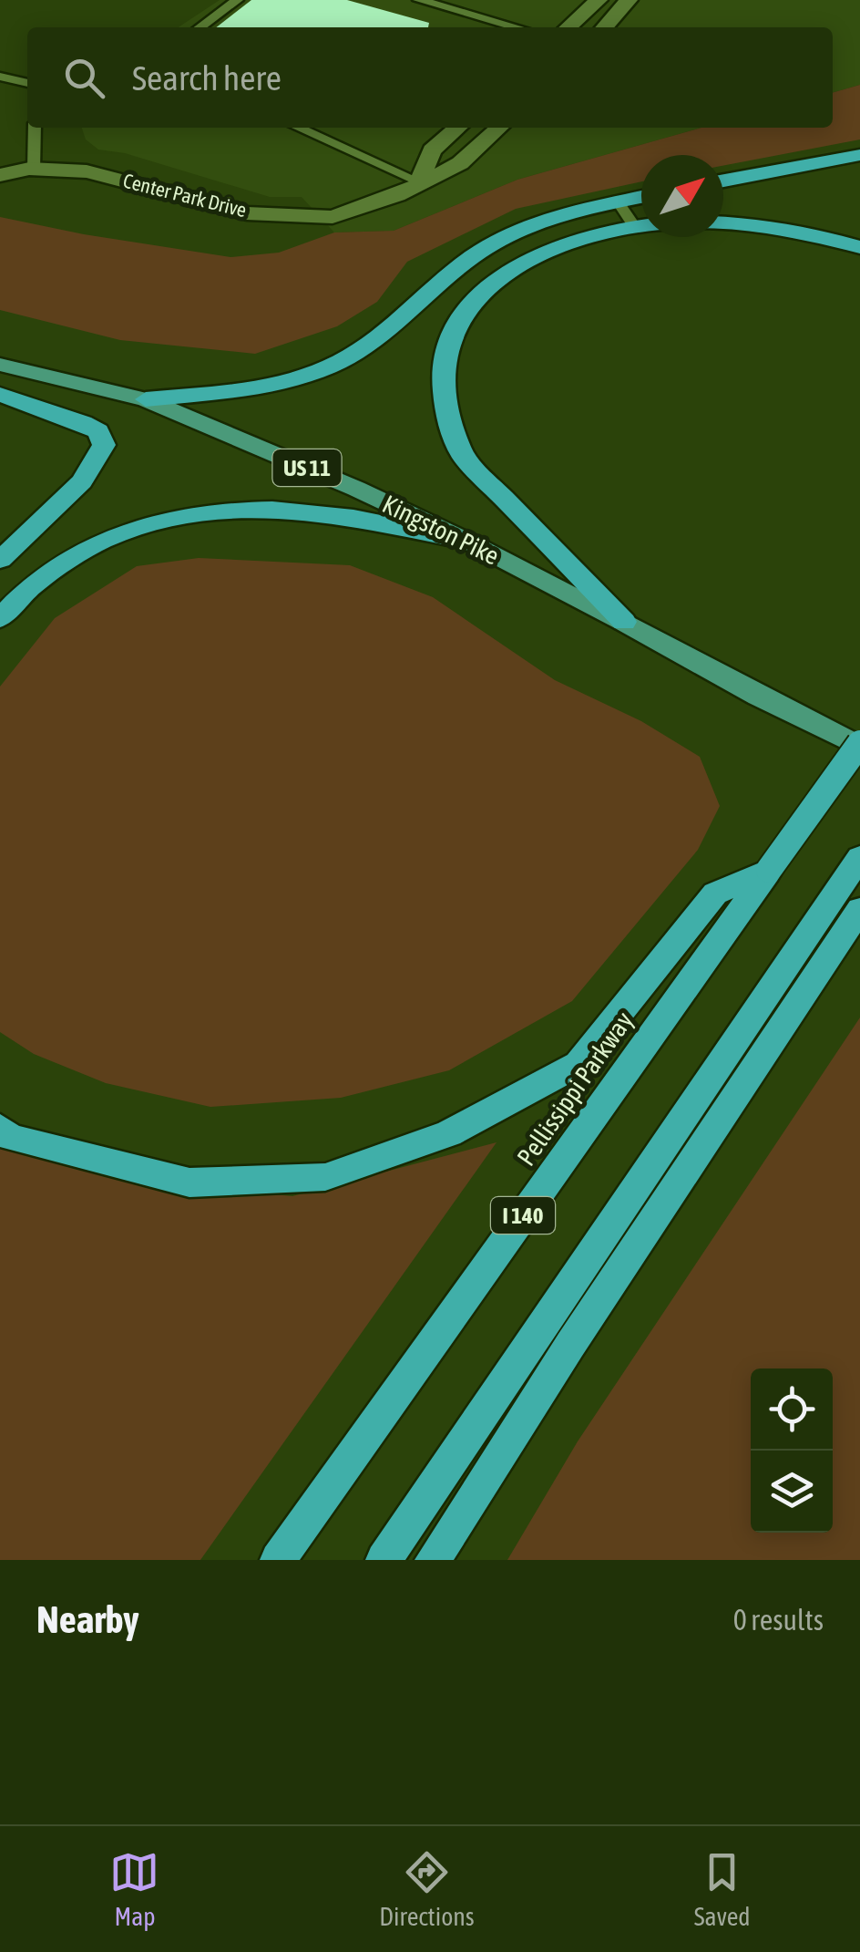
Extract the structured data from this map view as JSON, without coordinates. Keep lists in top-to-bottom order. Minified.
{"streets":{"highway":["Pellissippi Parkway","I 140"],"main road":["US 11","Kingston Pike"],"street":["Center Park Drive"]},"crossings":[["Kingston Pike","Pellissippi Parkway"]],"north":"top right","page":{"search":"Search here","heading":["Nearby","0 results"],"nav":["Map","Directions","Saved"]}}
